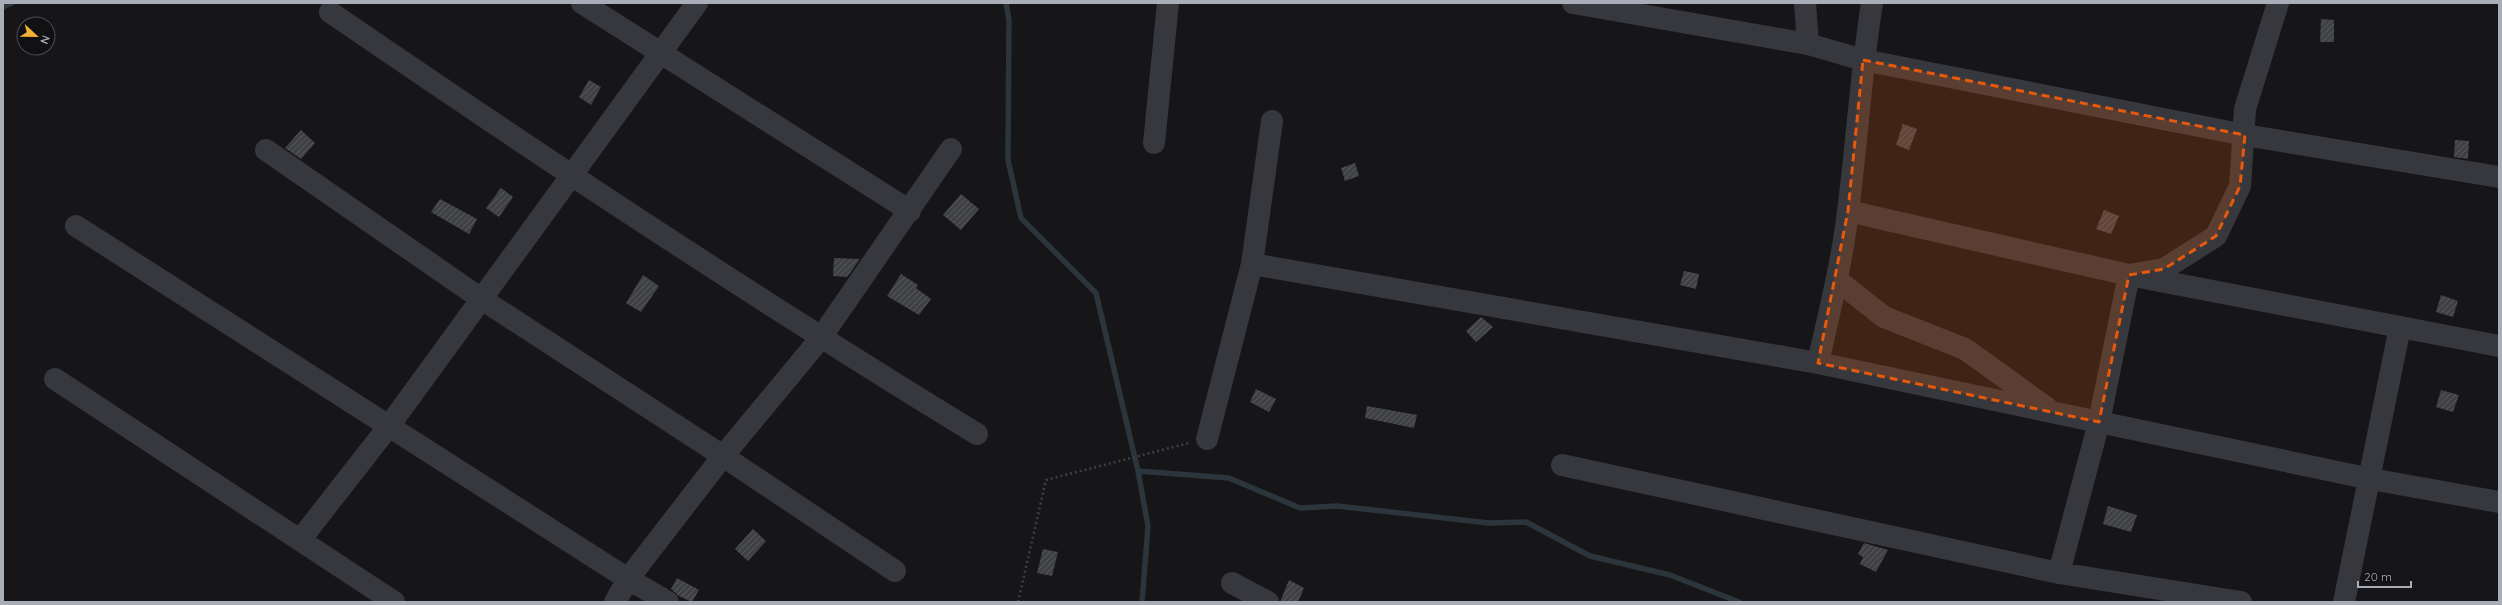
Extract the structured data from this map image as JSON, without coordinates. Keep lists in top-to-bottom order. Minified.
{"scale_bar":"20 m","north":"right"}
